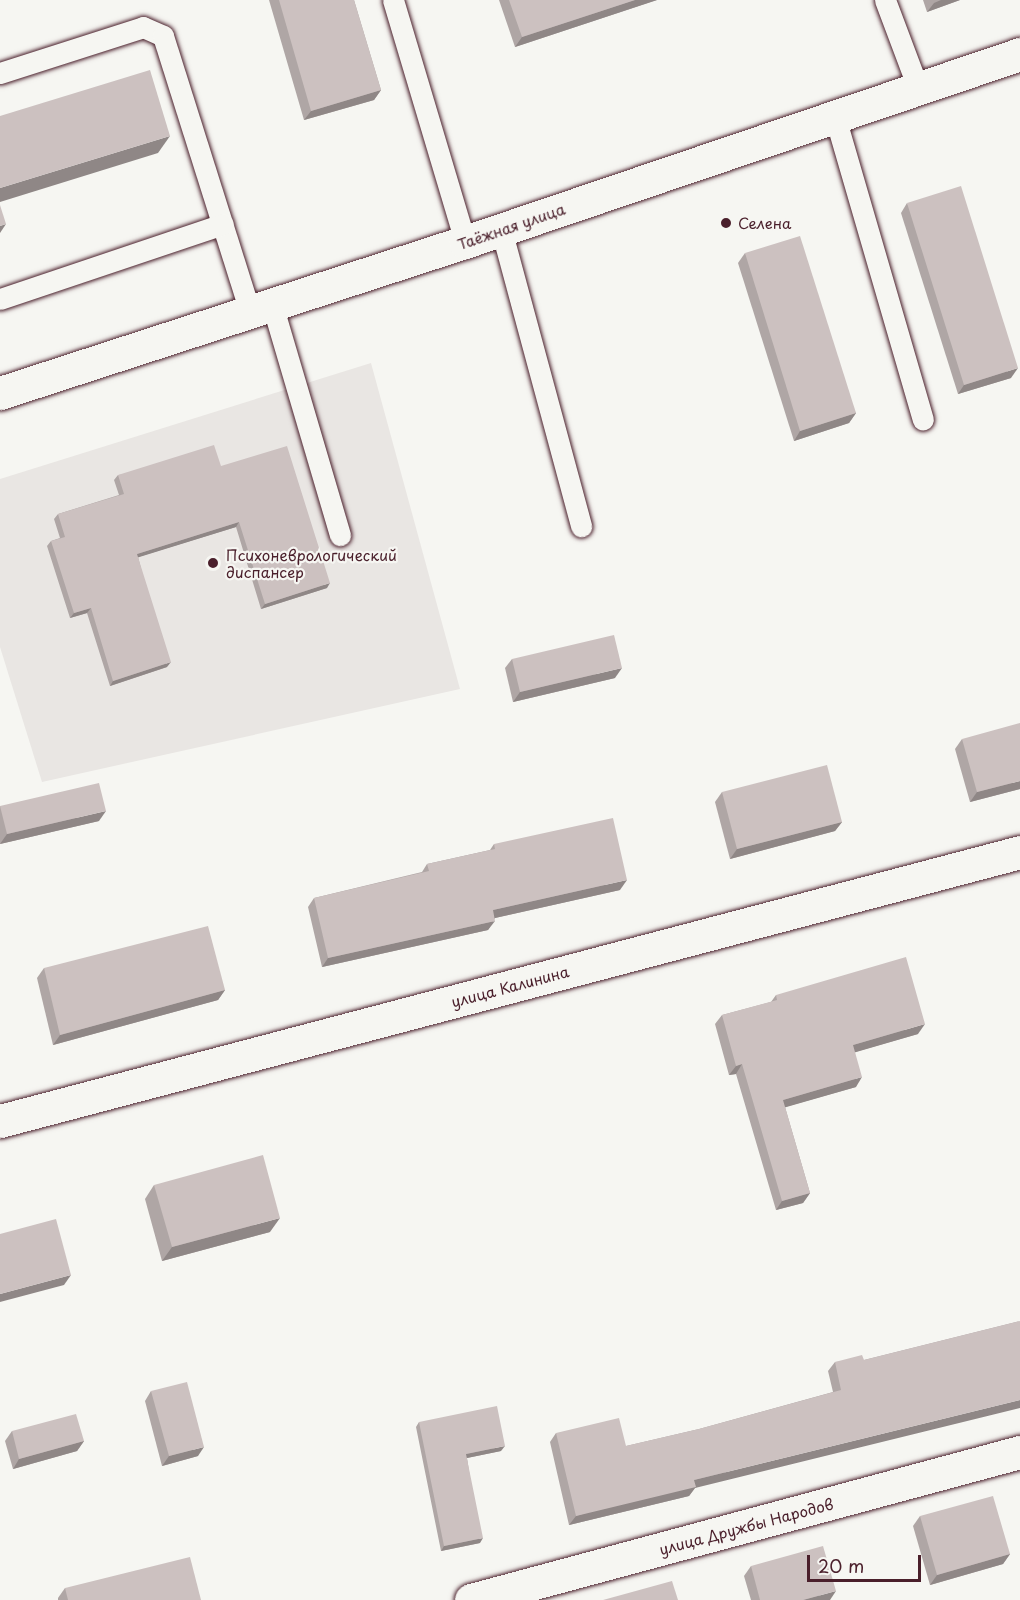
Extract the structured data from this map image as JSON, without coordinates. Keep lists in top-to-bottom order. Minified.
{"streets":{"street":["Таёжная улица","улица Калинина","улица Дружбы Народов"]},"places":["Селена","Психоневрологический диспансер"],"scale_bar":"20 m"}
